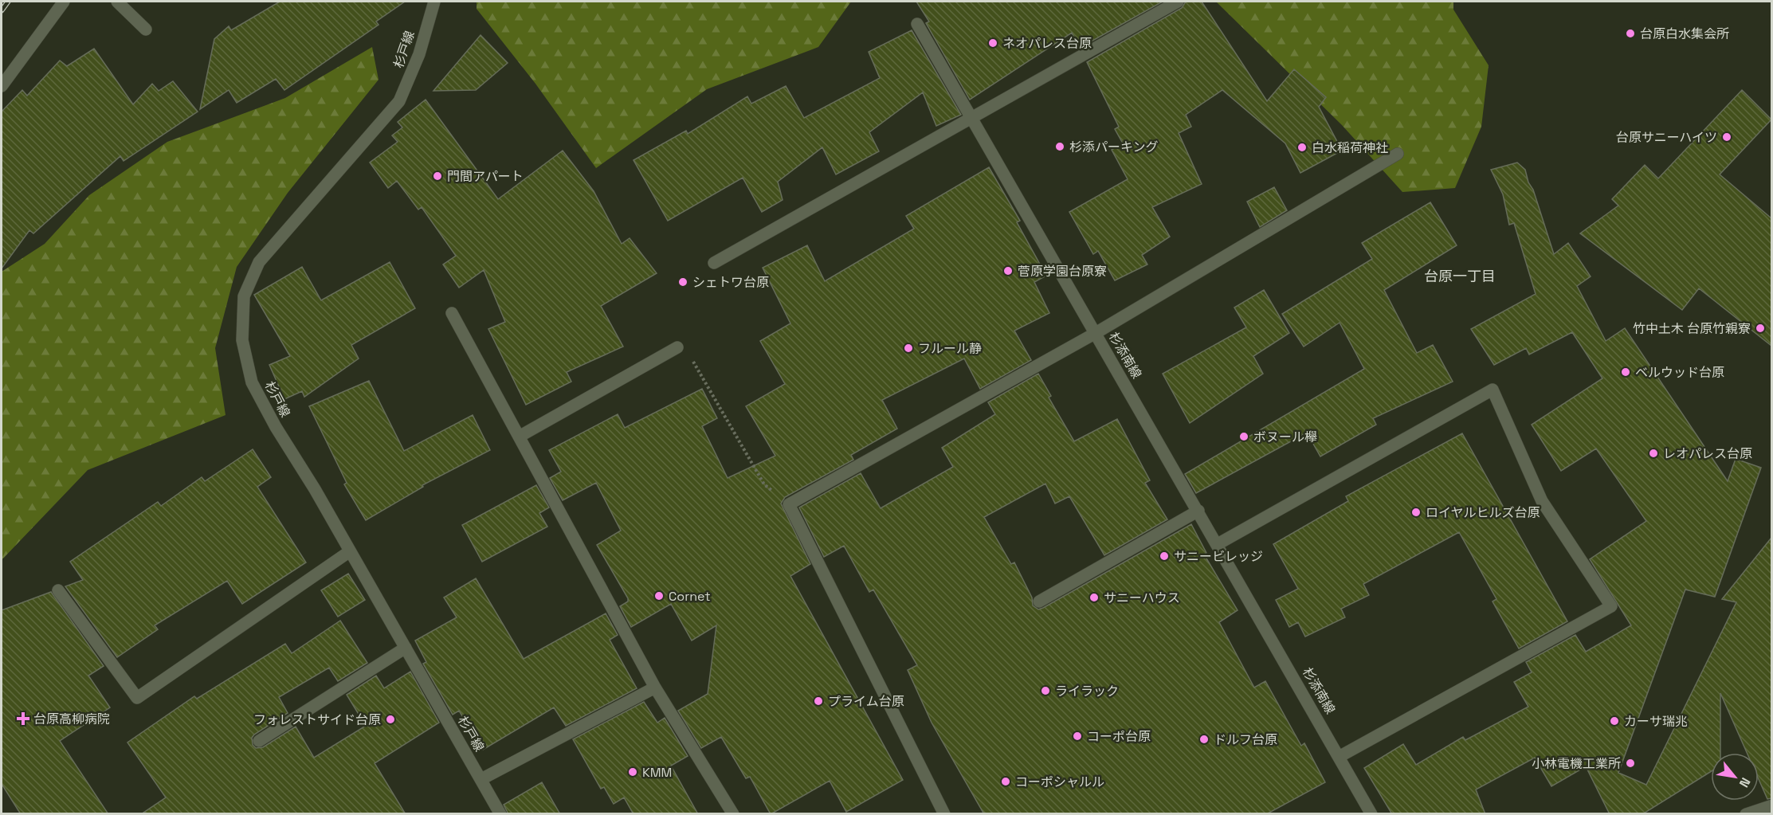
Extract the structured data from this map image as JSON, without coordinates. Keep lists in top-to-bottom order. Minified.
{"streets":{"street":["杉戸線","杉添南線"]},"districts":["台原一丁目"],"places":{"other":["台原白水集会所","ネオパレス台原","台原サニーハイツ","杉添パーキング","白水稲荷神社","門間アパート","菅原学園台原寮","シェトワ台原","竹中土木 台原竹親寮","フルール静","ベルウッド台原","ボヌール欅","レオパレス台原","ロイヤルヒルズ台原","サニービレッジ","Cornet","サニーハウス","ライラック","プライム台原","フォレストサイド台原","カーサ瑞兆","コーポ台原","ドルフ台原","小林電機工業所","KMM","コーポシャルル"],"health":["台原高柳病院"]},"north":"bottom right"}
